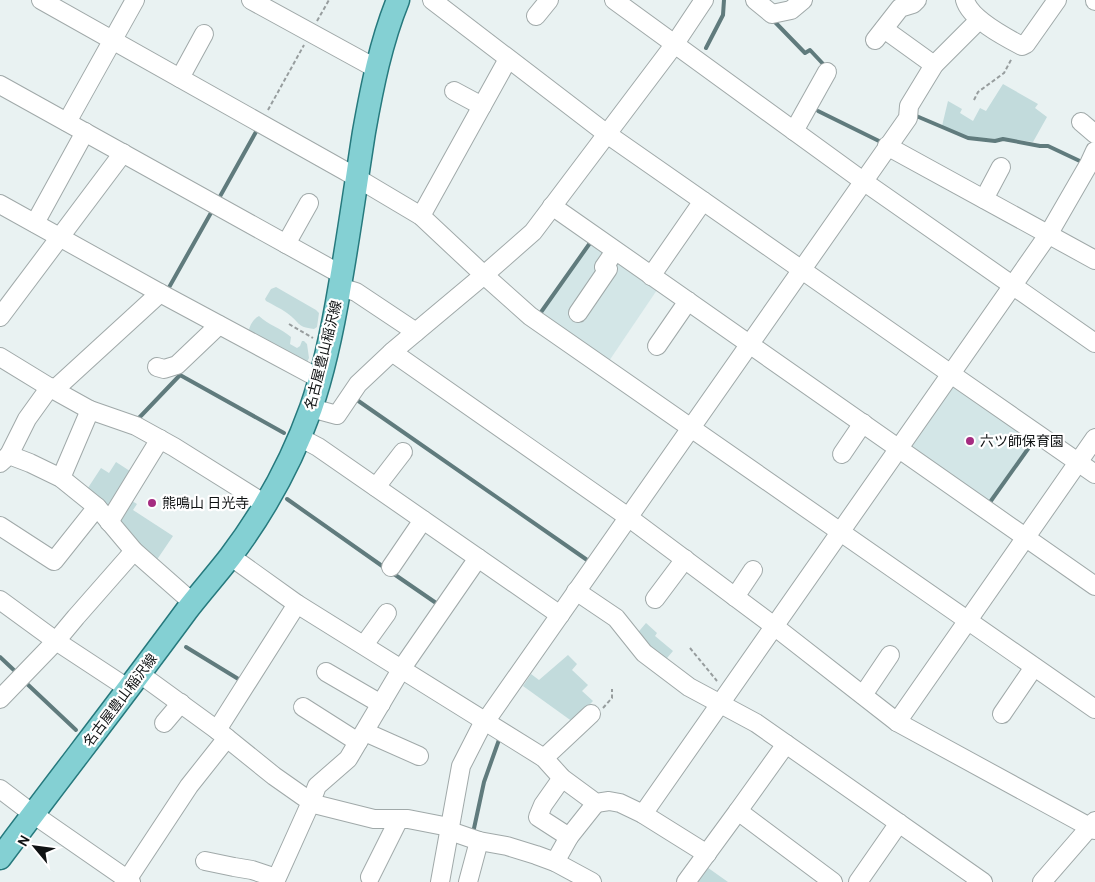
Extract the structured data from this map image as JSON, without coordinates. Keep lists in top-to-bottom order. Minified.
{"streets":{"main road":["名古屋豊山稲沢線"]},"places":["六ツ師保育園","熊鳴山 日光寺"],"north":"top left"}
